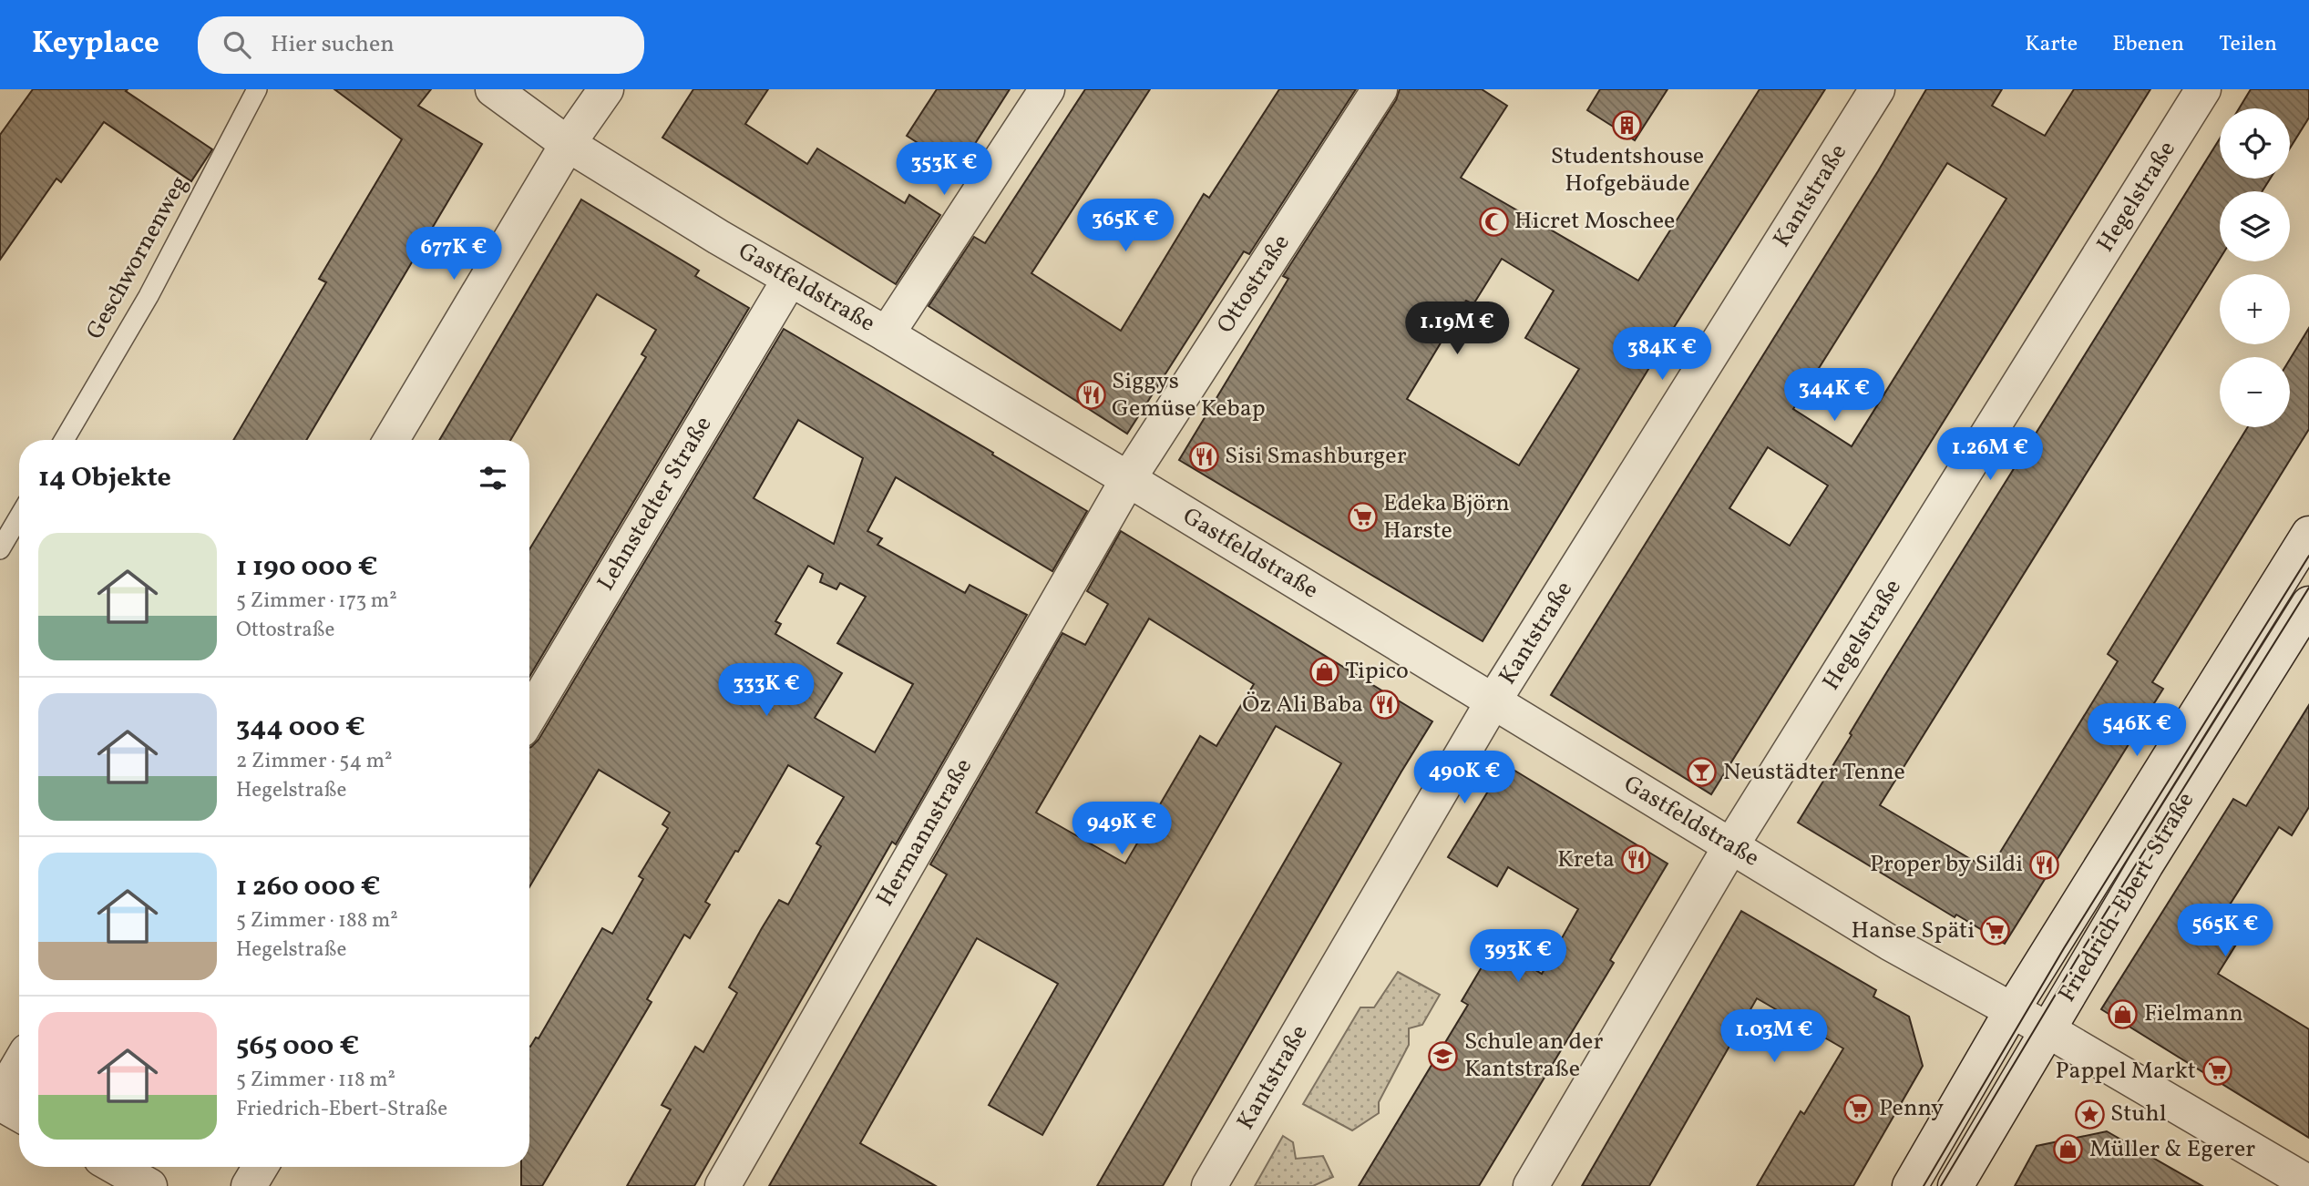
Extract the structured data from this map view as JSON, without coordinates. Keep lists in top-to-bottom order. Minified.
{"streets":{"street":["Kantstraße","Hegelstraße","Ottostraße","Gastfeldstraße","Lehnstedter Straße","Hermannstraße","Friedrich-Ebert-Straße"],"lane":["Geschwornenweg"]},"crossings":[["Kantstraße","Gastfeldstraße"],["Hegelstraße","Gastfeldstraße"],["Ottostraße","Gastfeldstraße"],["Ottostraße","Hermannstraße"],["Gastfeldstraße","Lehnstedter Straße"],["Gastfeldstraße","Hermannstraße"],["Gastfeldstraße","Friedrich-Ebert-Straße"]],"places":{"building":["Studentshouse Hofgebäude"],"mosque":["Hicret Moschee"],"restaurant":["Siggys Gemüse Kebap","Sisi Smashburger","Öz Ali Baba","Kreta","Proper by Sildi"],"supermarket":["Edeka Björn Harste","Hanse Späti","Pappel Markt","Penny"],"shop":["Tipico","Fielmann","Müller & Egerer"],"bar":["Neustädter Tenne"],"school or university":["Schule an der Kantstraße"],"place":["Stuhl"]},"page":{"header":"Keyplace","search":"Hier suchen","nav":["Karte","Ebenen","Teilen"],"map_buttons":["+","−"],"price":["353K €","365K €","677K €","1.19M €","384K €","344K €","1.26M €","333K €","546K €","490K €","949K €","565K €","393K €","1.03M €"],"heading":"14 Objekte","list":[{"name":"1 190 000 €","note":"5 Zimmer · 173 m² · Ottostraße"},{"name":"344 000 €","note":"2 Zimmer · 54 m² · Hegelstraße"},{"name":"1 260 000 €","note":"5 Zimmer · 188 m² · Hegelstraße"},{"name":"565 000 €","note":"5 Zimmer · 118 m² · Friedrich-Ebert-Straße"}]}}
